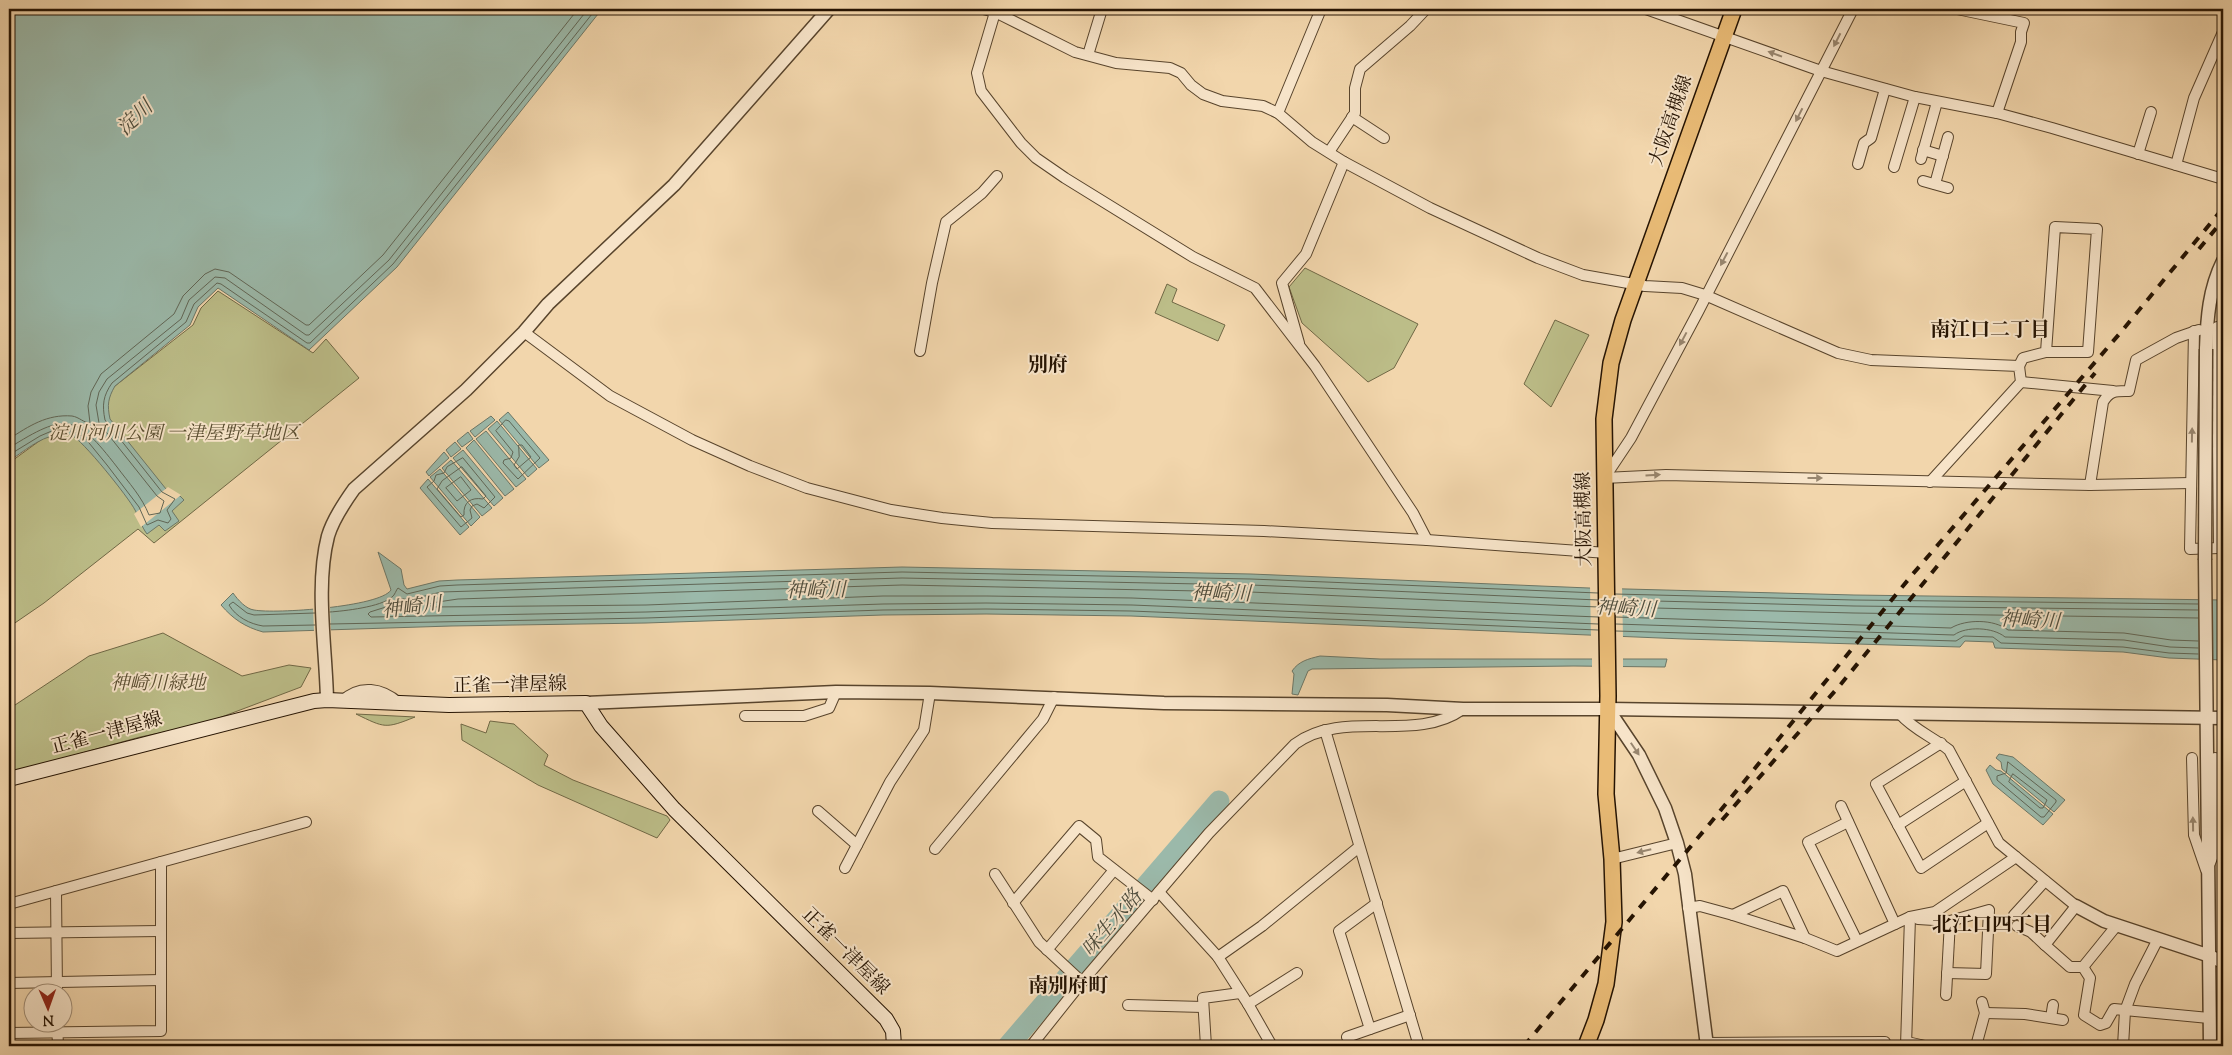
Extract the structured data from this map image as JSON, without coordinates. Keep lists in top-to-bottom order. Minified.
{"streets":{"main road":["大阪高槻線","正雀一津屋線"]},"districts":["南江口二丁目","別府","北江口四丁目","南別府町"],"water":["淀川","神崎川","味生水路"],"parks":["淀川河川公園 一津屋野草地区","神崎川緑地"],"north":"bottom"}
